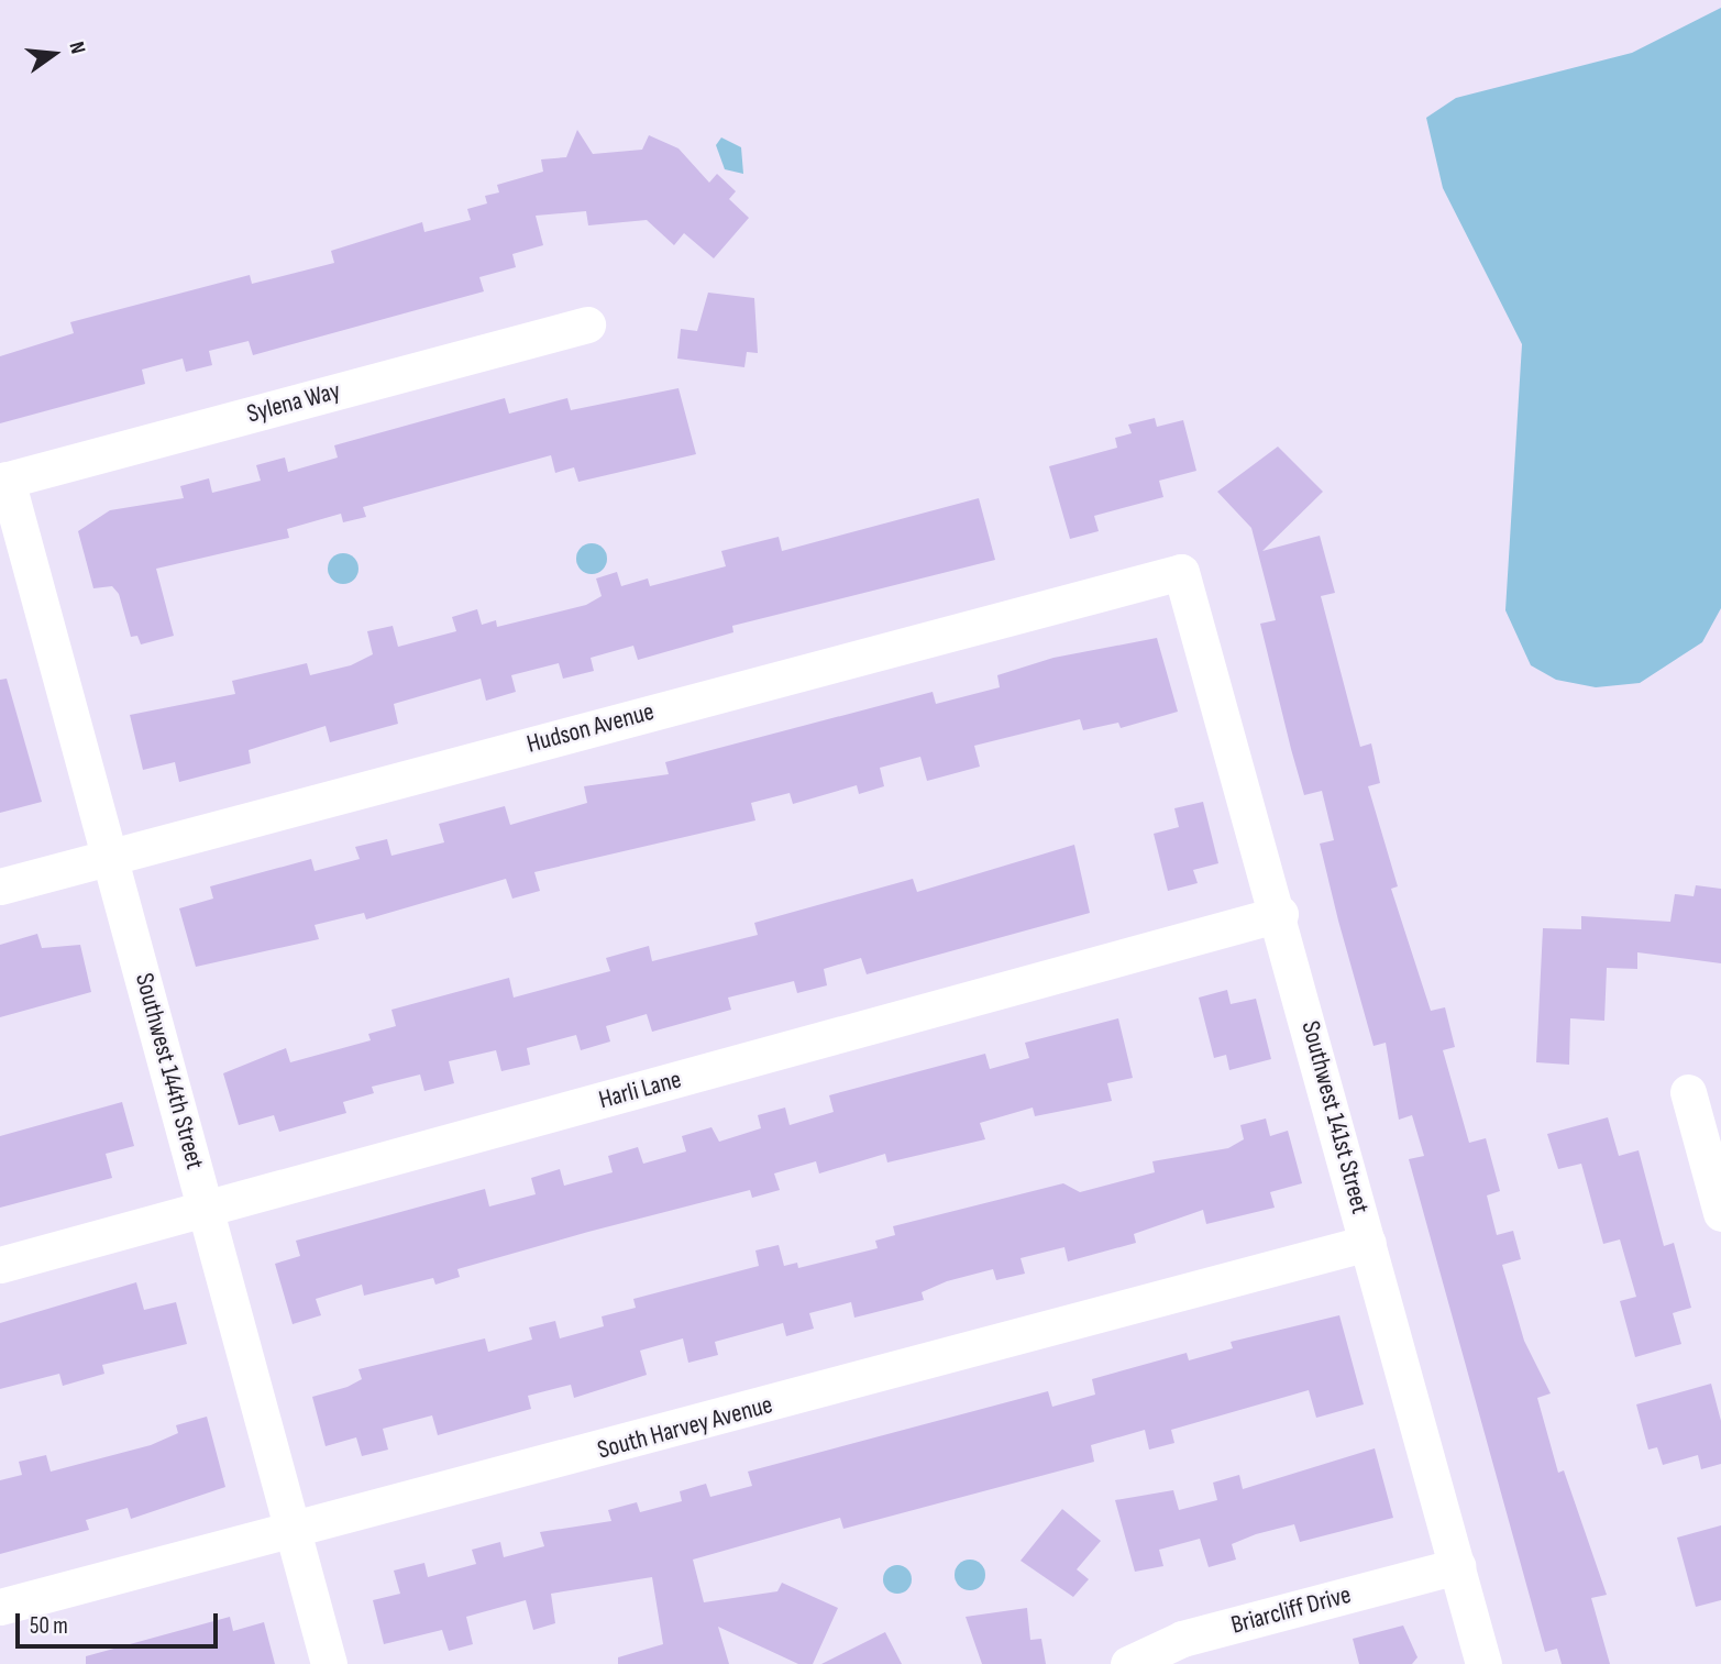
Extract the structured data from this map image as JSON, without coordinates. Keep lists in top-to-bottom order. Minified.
{"streets":{"street":["Sylena Way","Hudson Avenue","Southwest 144th Street","Harli Lane","Southwest 141st Street","South Harvey Avenue","Briarcliff Drive"]},"crossings":[["Sylena Way","Southwest 144th Street"],["Hudson Avenue","Southwest 144th Street"],["Hudson Avenue","Southwest 141st Street"],["Southwest 144th Street","Harli Lane"],["Southwest 144th Street","South Harvey Avenue"],["Harli Lane","Southwest 141st Street"],["Southwest 141st Street","South Harvey Avenue"],["Southwest 141st Street","Briarcliff Drive"]],"scale_bar":"50 m","north":"right"}
